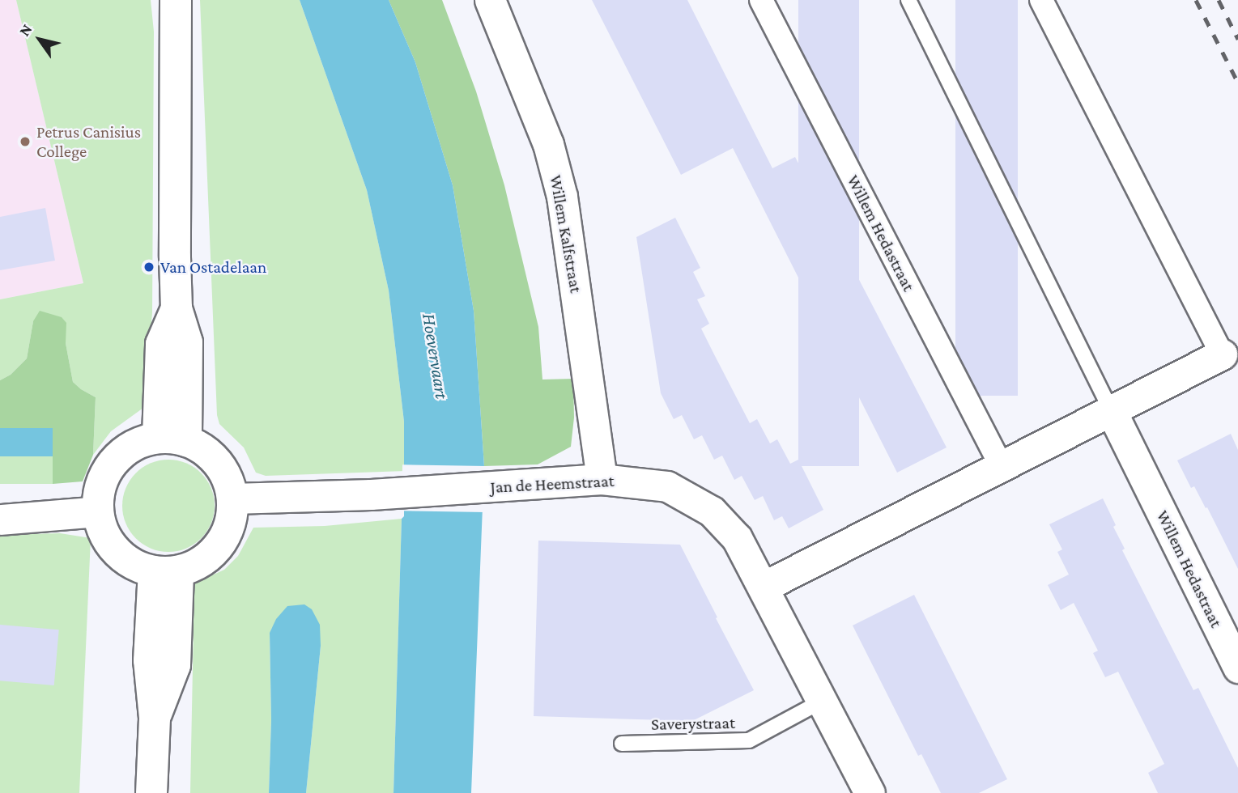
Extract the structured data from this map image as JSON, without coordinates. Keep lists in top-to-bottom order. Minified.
{"streets":{"street":["Willem Hedastraat","Willem Kalfstraat","Jan de Heemstraat"],"lane":["Saverystraat"]},"crossings":[["Willem Kalfstraat","Jan de Heemstraat"],["Jan de Heemstraat","Saverystraat"]],"water":["Hoevervaart"],"places":["Petrus Canisius College","Van Ostadelaan"],"north":"top left"}
